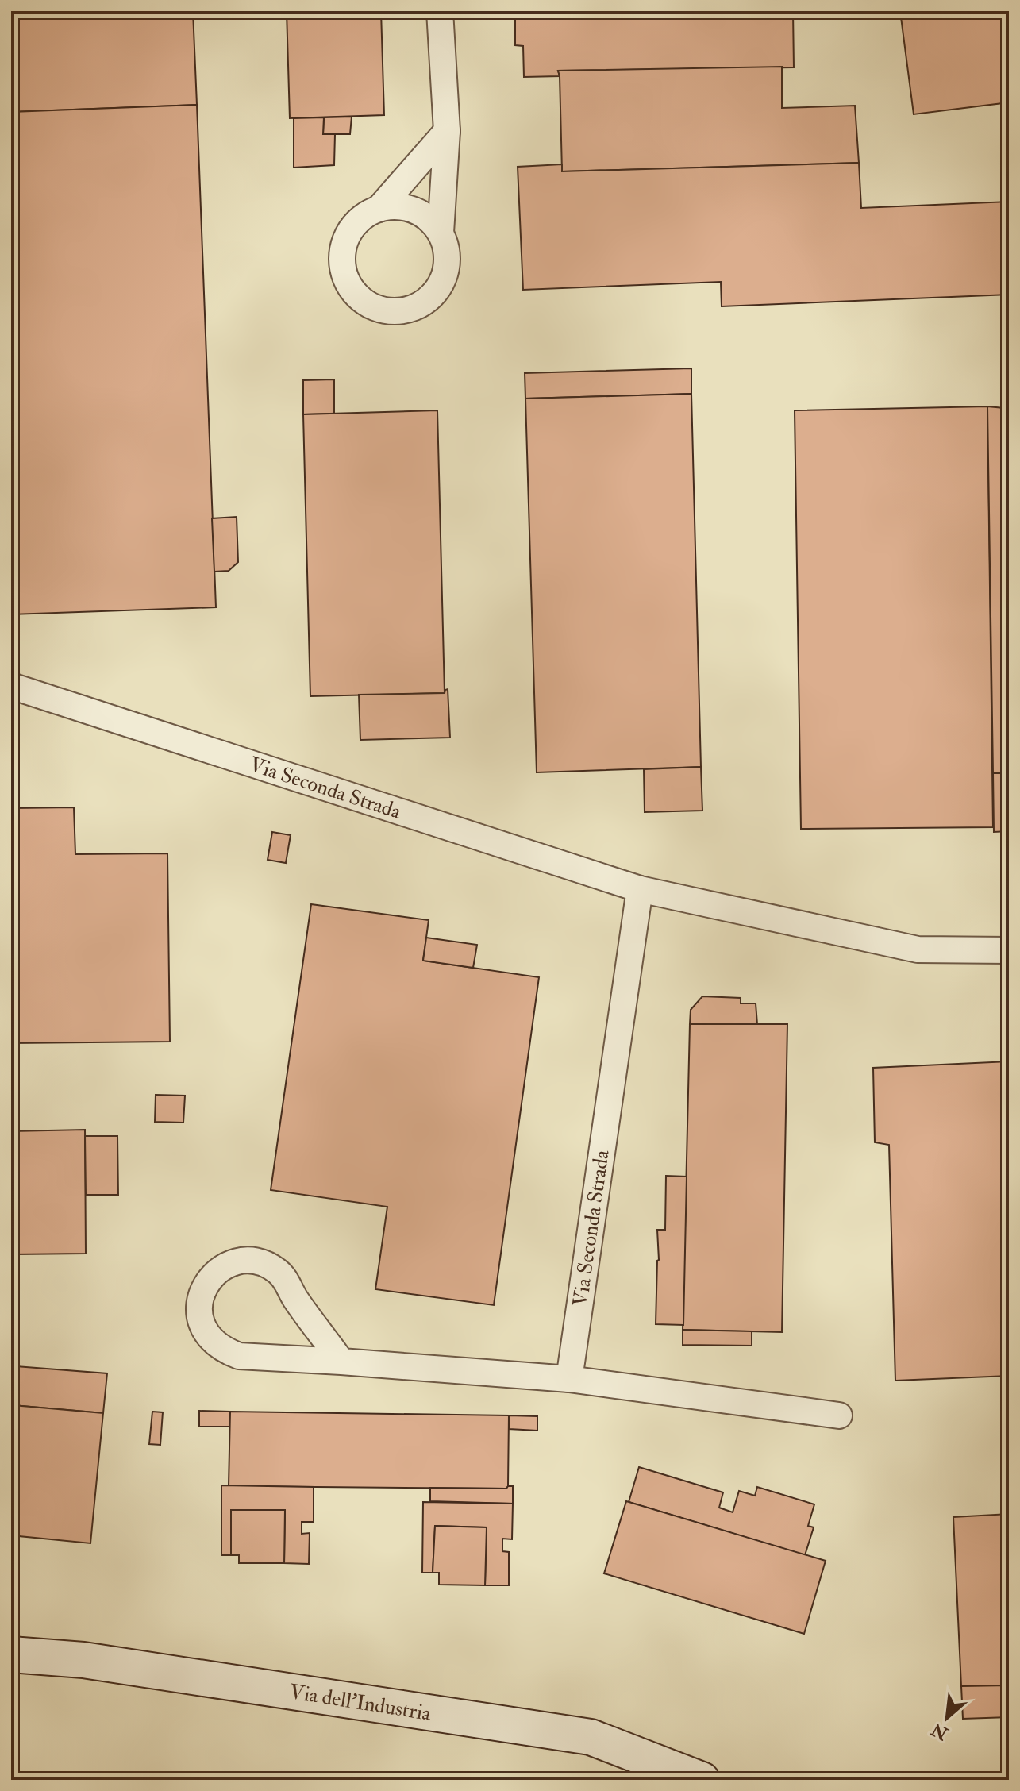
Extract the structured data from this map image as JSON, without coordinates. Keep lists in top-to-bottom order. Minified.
{"streets":{"main road":["Via dell'Industria"],"street":["Via Seconda Strada"]},"north":"bottom left"}
